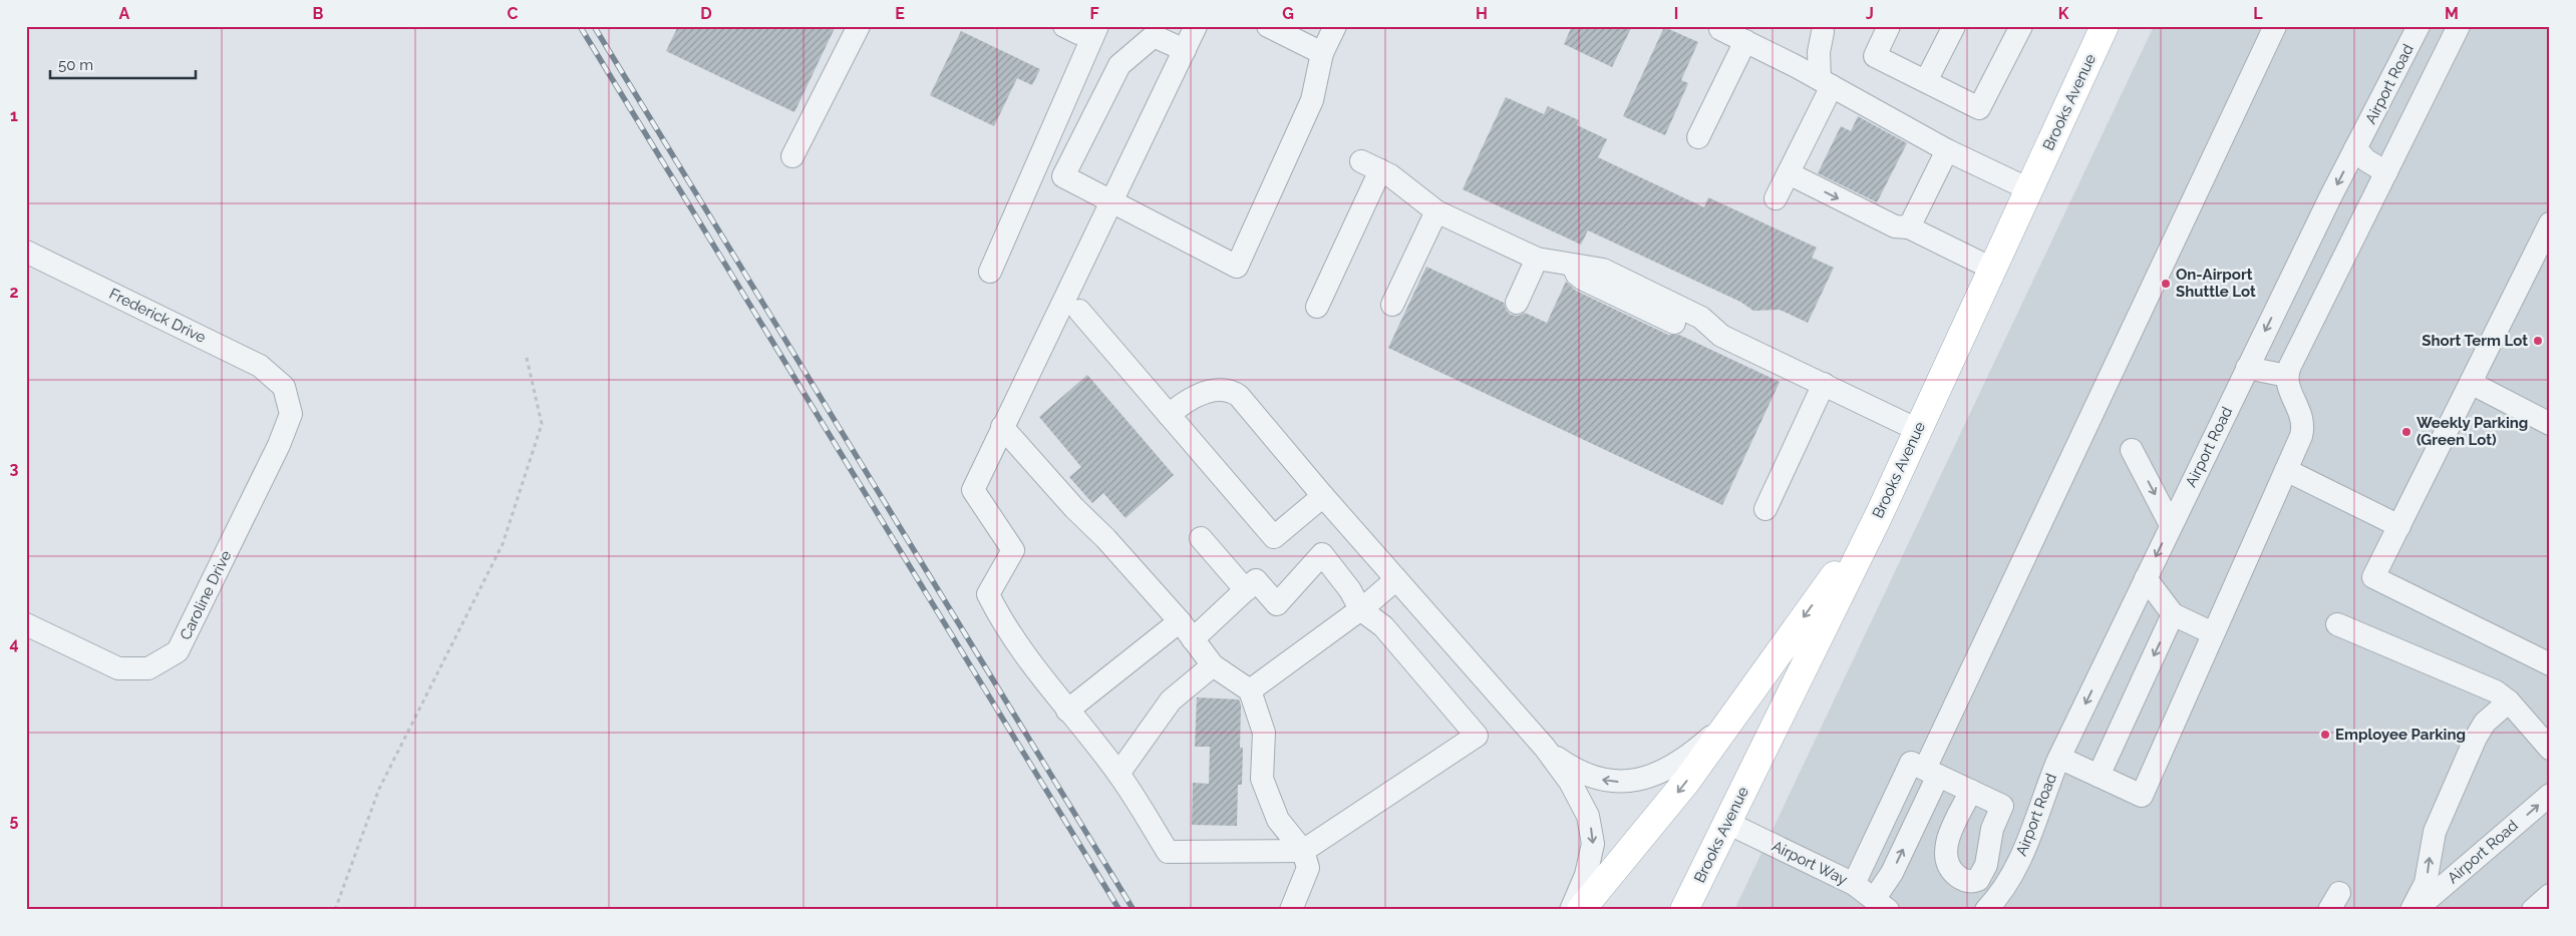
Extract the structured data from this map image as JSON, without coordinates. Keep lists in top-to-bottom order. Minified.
{"streets":{"main road":["Brooks Avenue"],"street":["Airport Road","Frederick Drive","Caroline Drive","Airport Way"]},"crossings":[["Brooks Avenue","Airport Way"],["Frederick Drive","Caroline Drive"]],"places":["On-Airport Shuttle Lot","Short Term Lot","Weekly Parking (Green Lot)","Employee Parking"],"scale_bar":"50 m","grid":{"columns":["A","B","C","D","E","F","G","H","I","J","K","L","M"],"rows":["1","2","3","4","5"]}}
